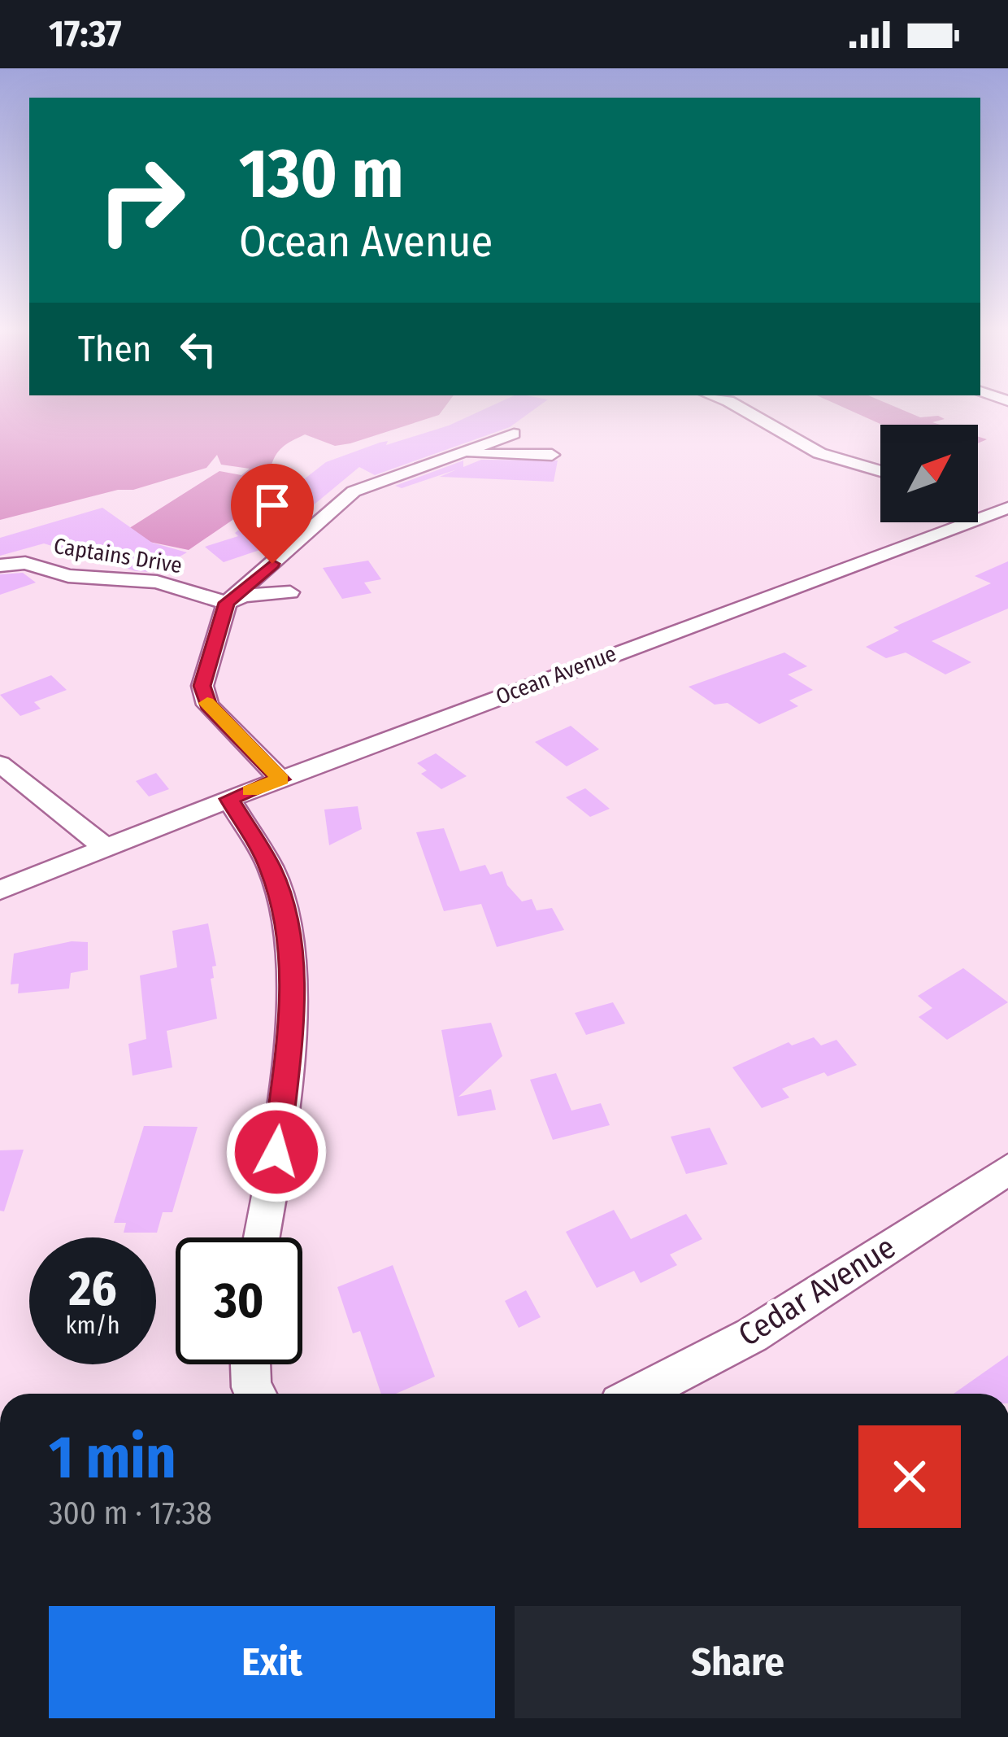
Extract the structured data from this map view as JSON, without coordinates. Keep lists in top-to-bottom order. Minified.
{"streets":{"street":["Captains Drive","Ocean Avenue","Cedar Avenue"]},"north":"top right","page":{"status":"17:37","turn":["130 m","Ocean Avenue"],"then":"Then","speed":"26 km/h","limit":"30","heading":["1 min","300 m · 17:38"],"buttons":["Exit","Share"]}}
